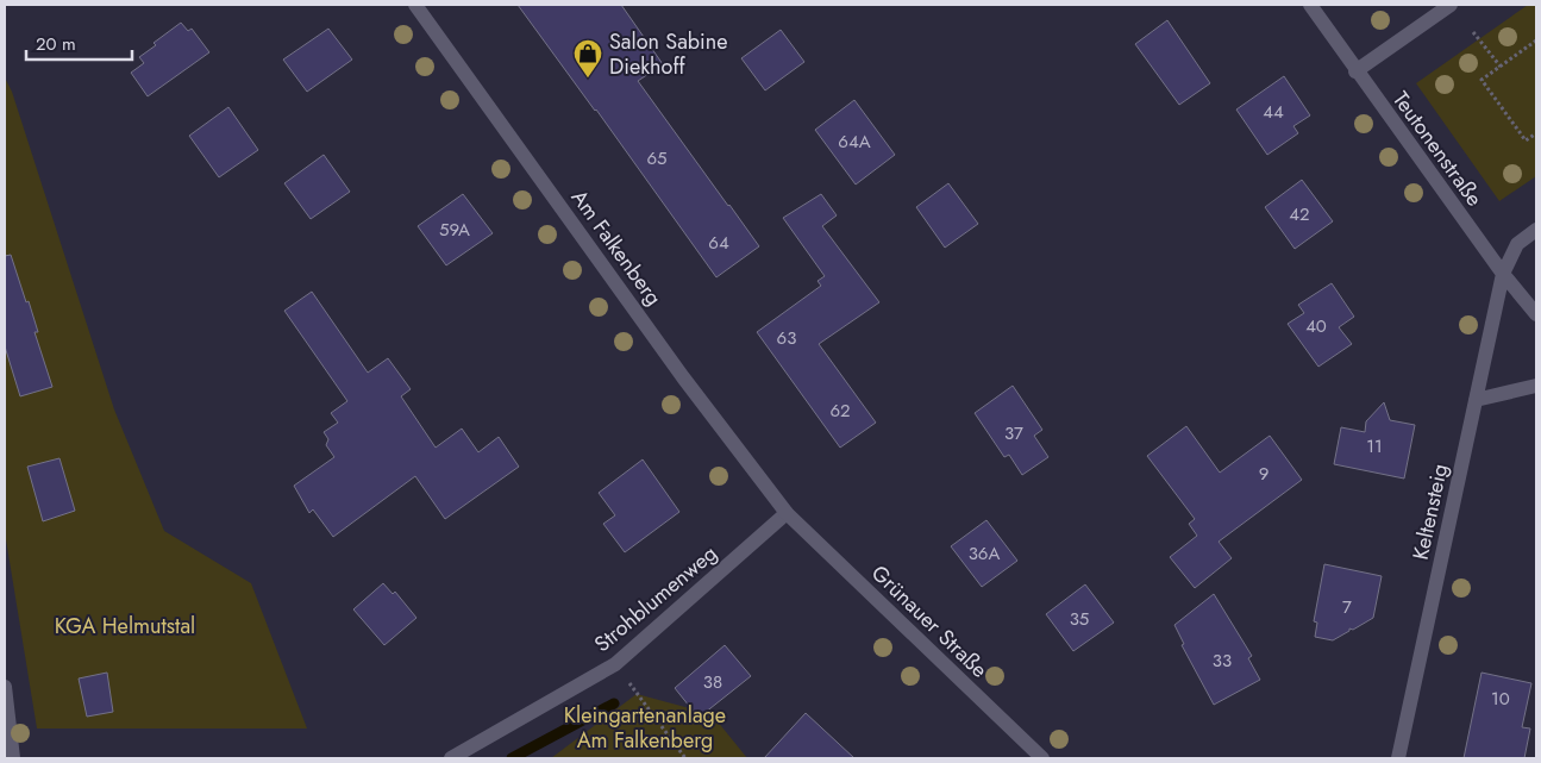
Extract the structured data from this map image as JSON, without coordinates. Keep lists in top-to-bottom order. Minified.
{"streets":{"street":["Teutonenstraße","Am Falkenberg","Keltensteig","Strohblumenweg","Grünauer Straße"]},"crossings":[["Teutonenstraße","Keltensteig"],["Am Falkenberg","Strohblumenweg"],["Am Falkenberg","Grünauer Straße"],["Strohblumenweg","Grünauer Straße"]],"parks":["KGA Helmutstal","Kleingartenanlage Am Falkenberg"],"places":{"shop":["Salon Sabine Diekhoff"]},"house_numbers":["44","64A","65","42","59A","64","40","63","62","37","11","9","36A","7","35","33","38","10"],"scale_bar":"20 m"}
